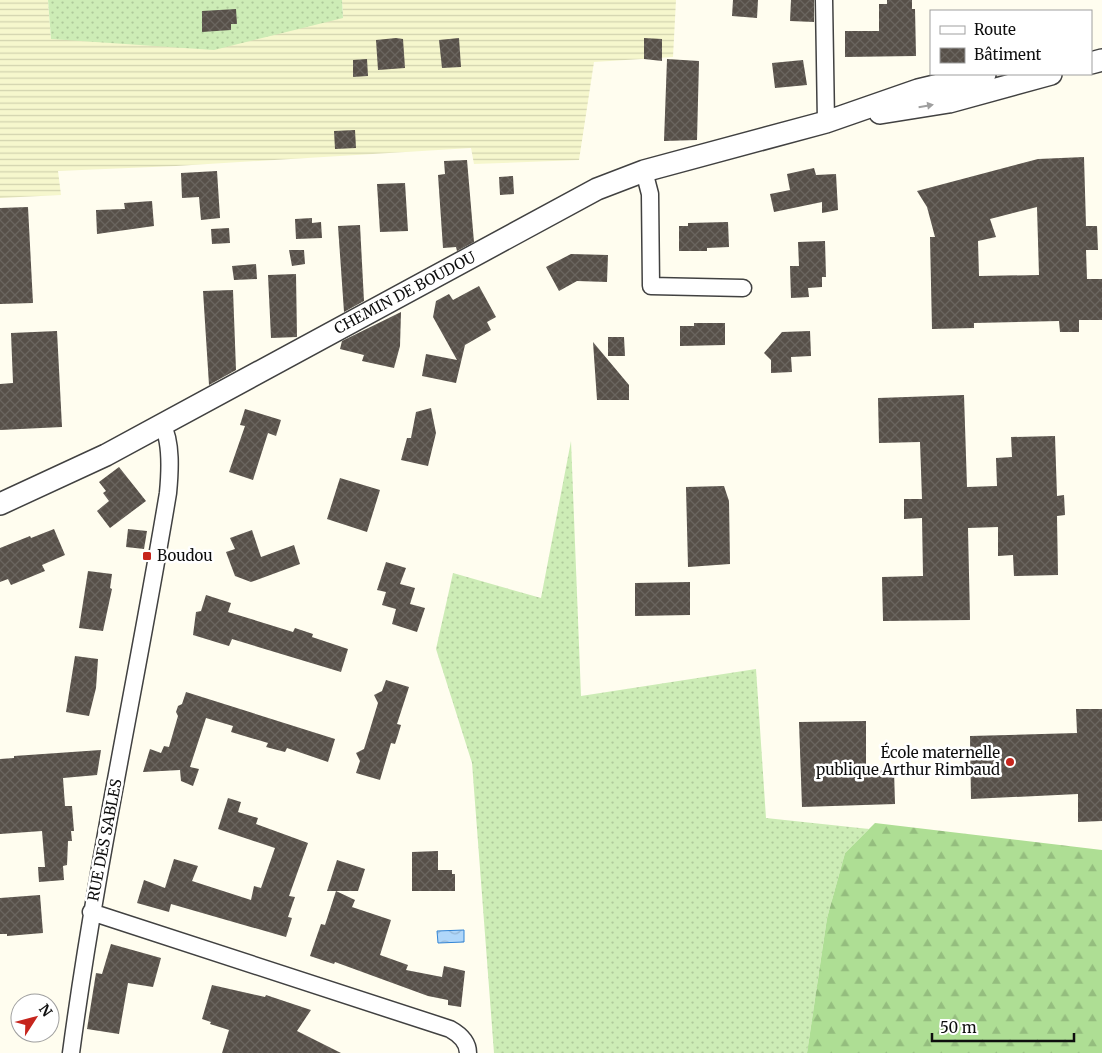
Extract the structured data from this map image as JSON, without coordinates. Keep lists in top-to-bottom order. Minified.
{"streets":{"street":["CHEMIN DE BOUDOU","RUE DES SABLES"]},"crossings":[["CHEMIN DE BOUDOU","RUE DES SABLES"]],"places":{"transit":["Boudou"],"other":["École maternelle publique Arthur Rimbaud"]},"legend":["Route","Bâtiment"],"scale_bar":"50 m","north":"top right"}
